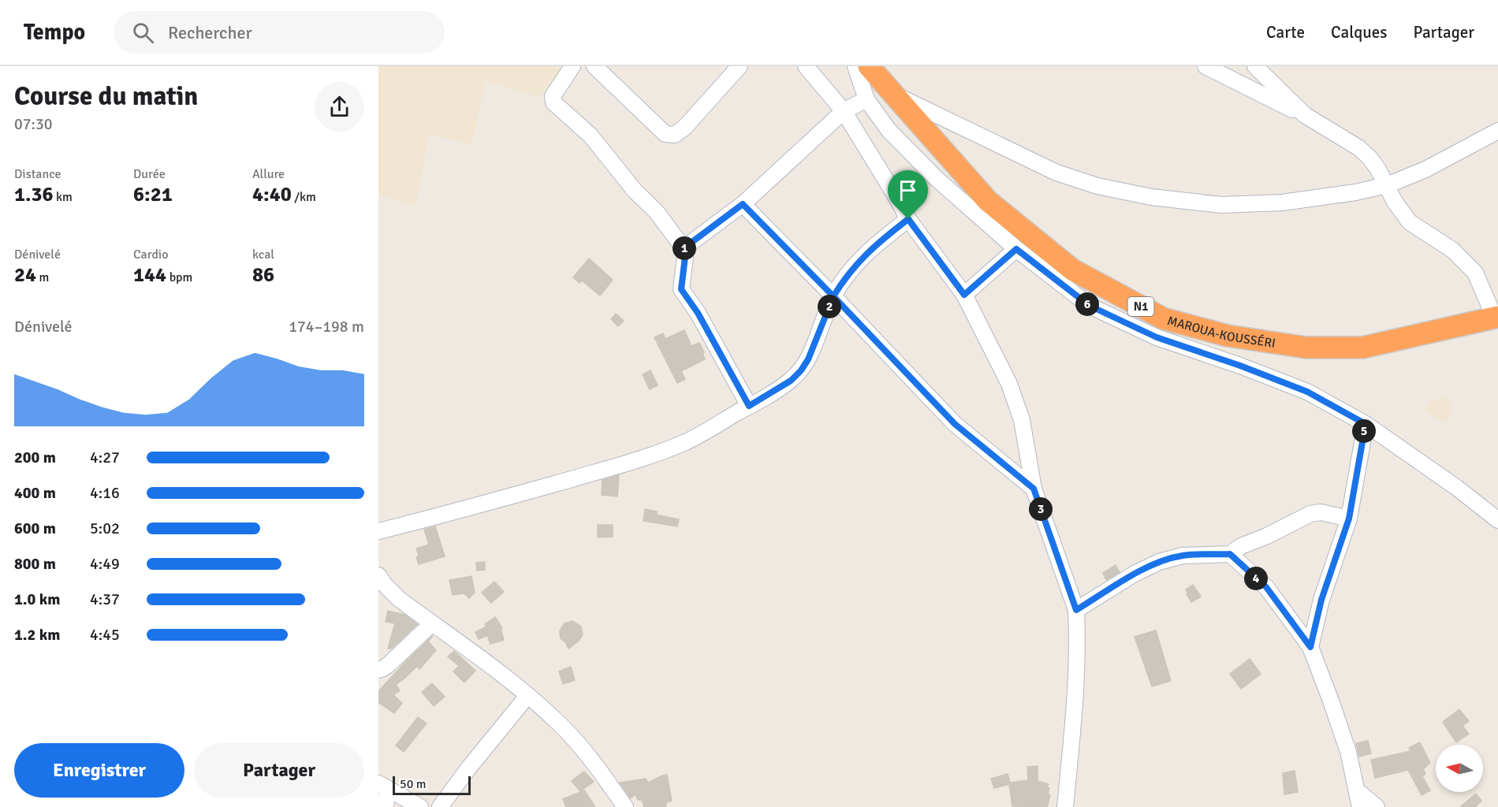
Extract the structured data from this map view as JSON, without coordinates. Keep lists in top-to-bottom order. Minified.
{"streets":{"highway":["N1","MAROUA-KOUSSÉRI"]},"scale_bar":"50 m","north":"left","page":{"header":"Tempo","search":"Rechercher","nav":["Carte","Calques","Partager"],"heading":["Course du matin","07:30"],"stats":[["Distance","1.36 km"],["Durée","6:21"],["Allure","4:40 /km"],["Dénivelé","24 m"],["Cardio","144 bpm"],["kcal","86"]],"pins":["1","6","2","5","3","4"],"chart":["Dénivelé","174–198 m"],"list":[{"name":"200 m","note":"4:27"},{"name":"400 m","note":"4:16"},{"name":"600 m","note":"5:02"},{"name":"800 m","note":"4:49"},{"name":"1.0 km","note":"4:37"},{"name":"1.2 km","note":"4:45"}],"buttons":["Enregistrer","Partager"],"scale":"50 m"}}
